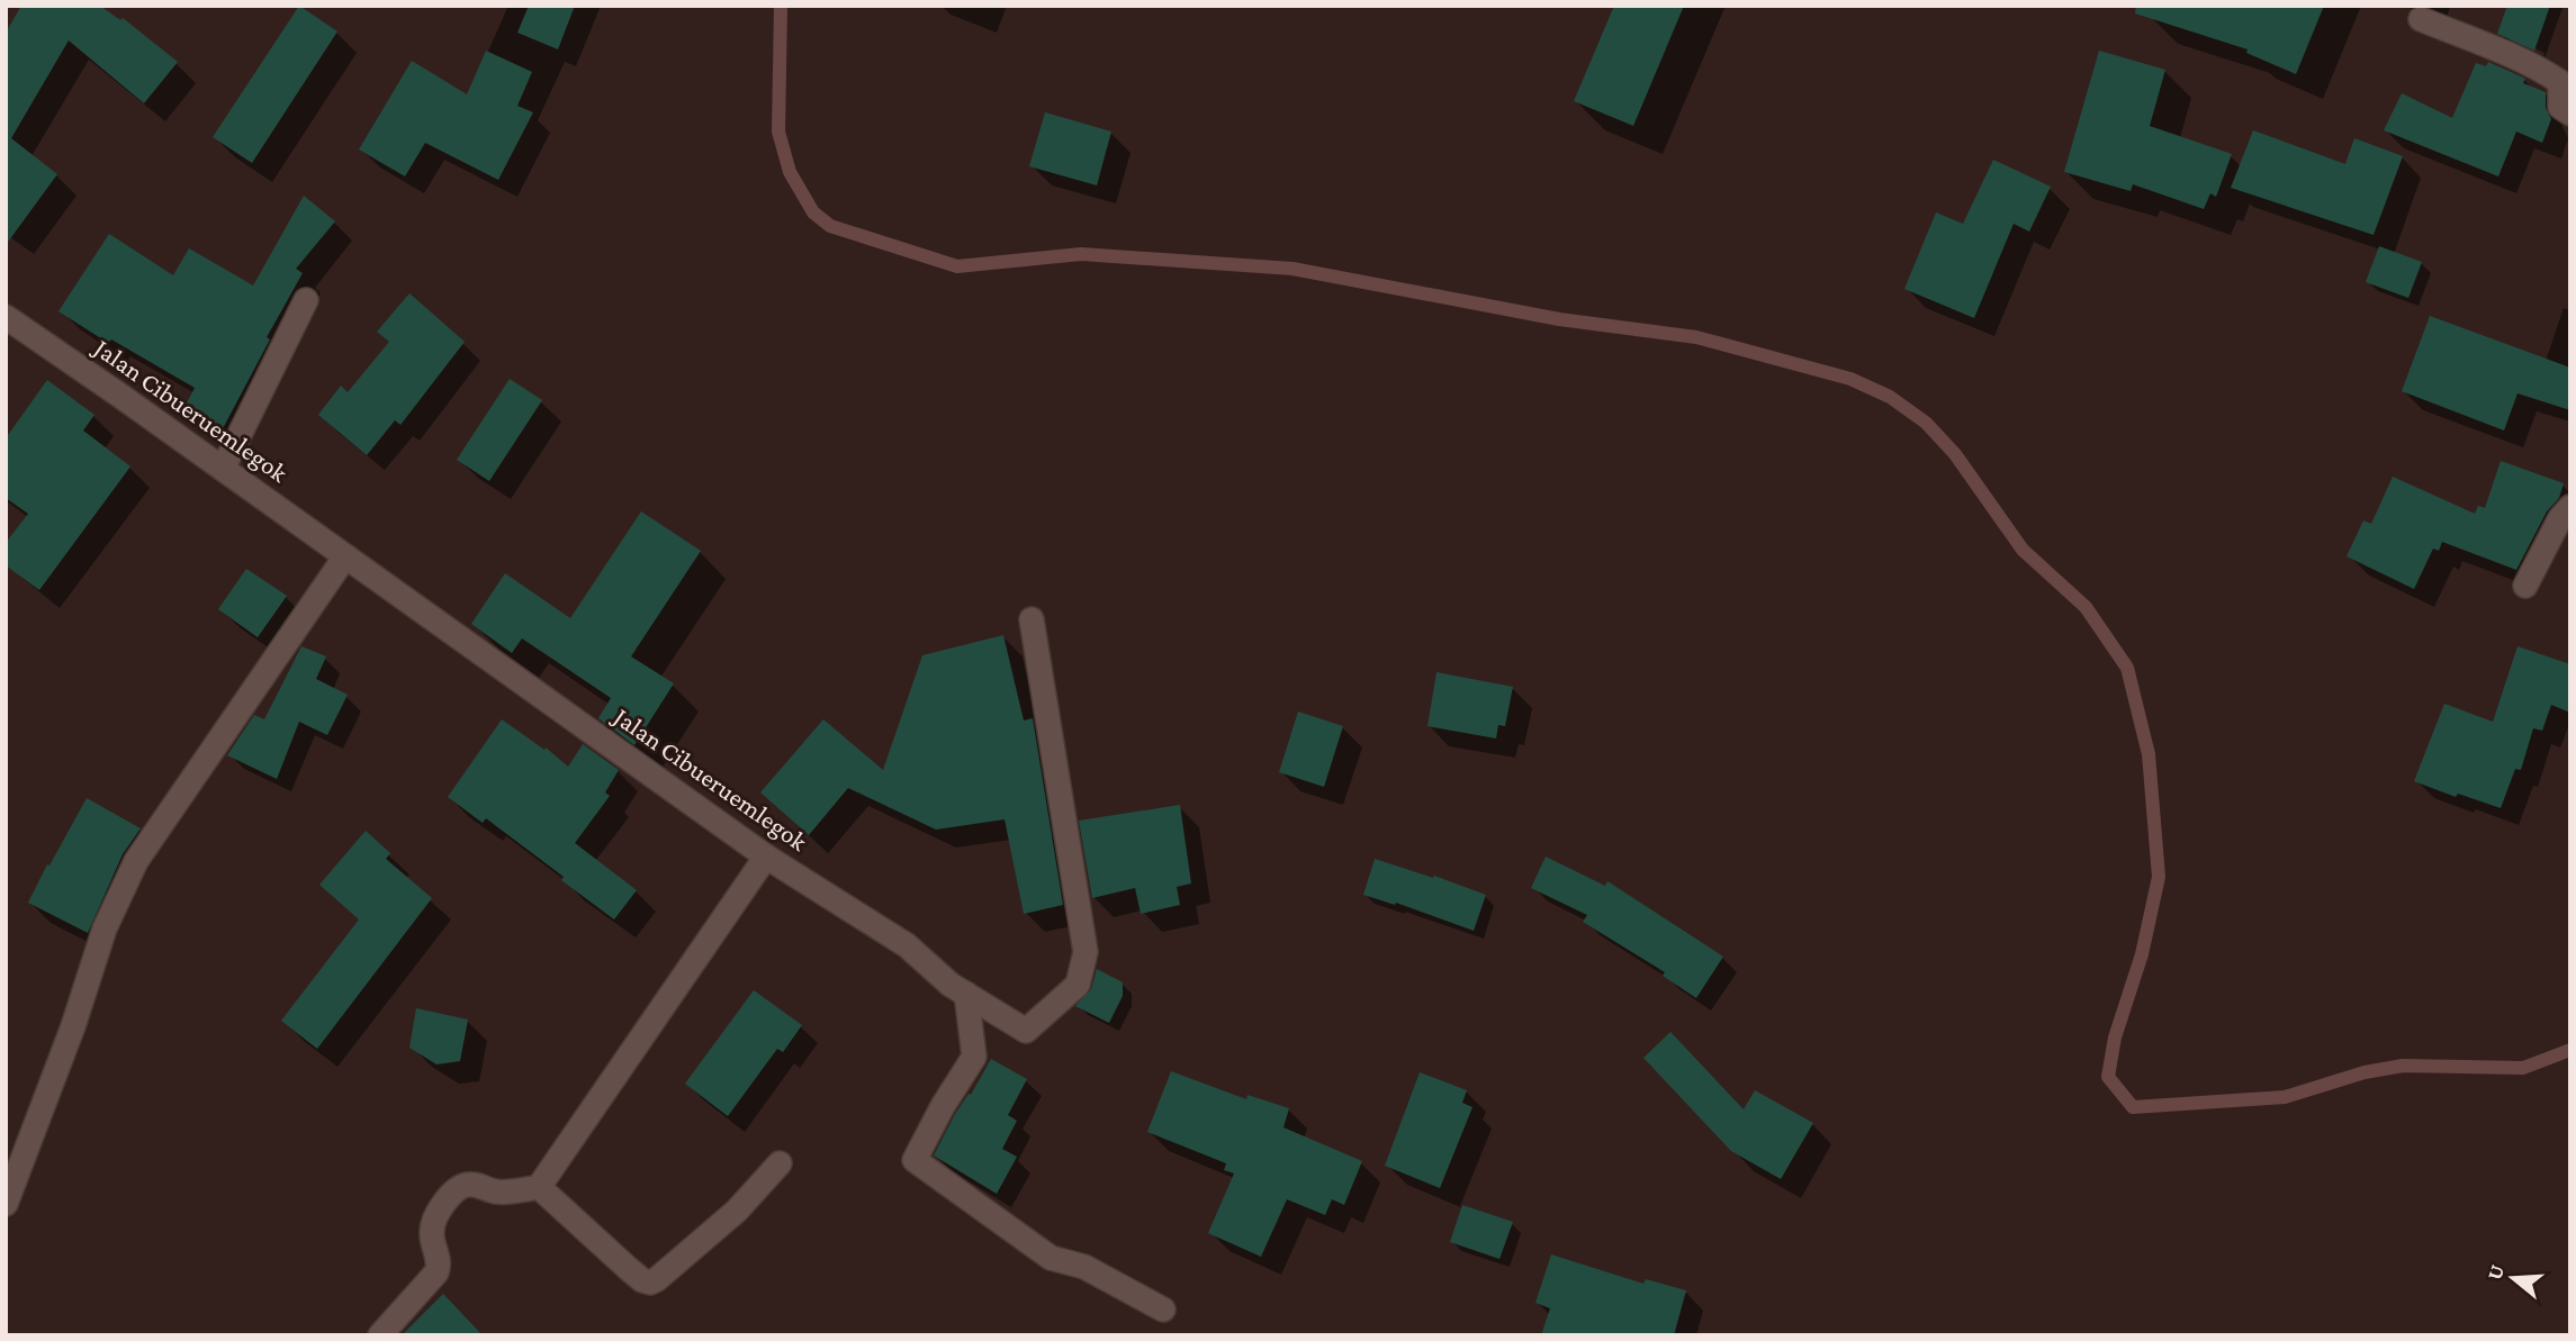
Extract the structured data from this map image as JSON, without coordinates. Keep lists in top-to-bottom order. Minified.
{"streets":{"street":["Jalan Cibueruemlegok"]},"north":"left"}
